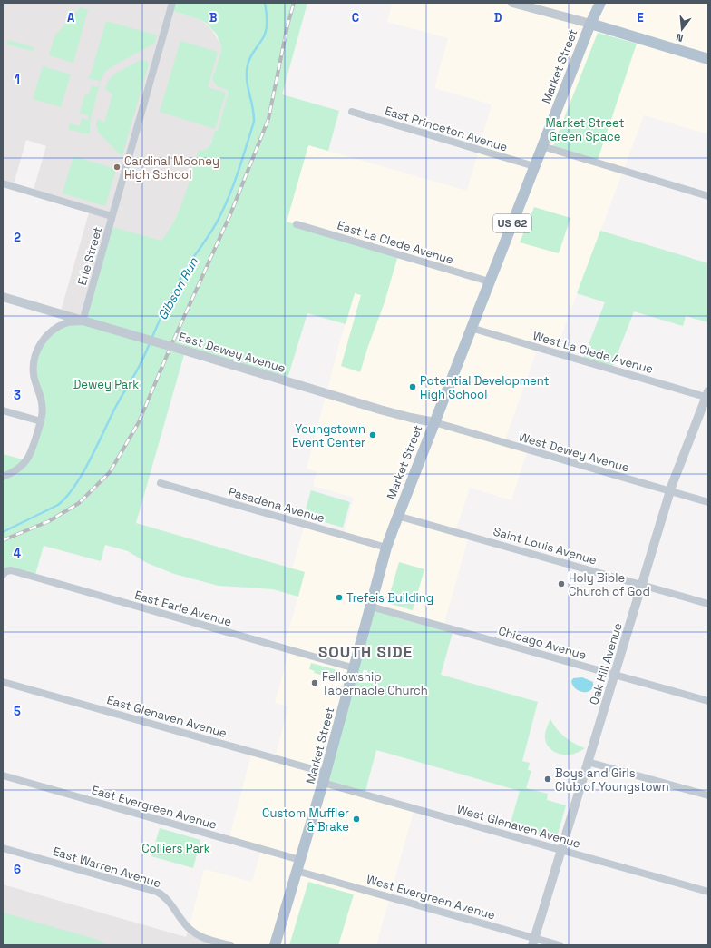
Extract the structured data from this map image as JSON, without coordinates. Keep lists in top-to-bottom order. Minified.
{"streets":{"main road":["Market Street","US 62"],"street":["East Princeton Avenue","East La Clede Avenue","Erie Street","East Dewey Avenue","West La Clede Avenue","West Dewey Avenue","Pasadena Avenue","Saint Louis Avenue","East Earle Avenue","Chicago Avenue","Oak Hill Avenue","East Glenaven Avenue","East Evergreen Avenue","West Glenaven Avenue","East Warren Avenue","West Evergreen Avenue"]},"crossings":[["Market Street","East Princeton Avenue"],["Market Street","East La Clede Avenue"],["Market Street","East Dewey Avenue"],["Market Street","West La Clede Avenue"],["Market Street","West Dewey Avenue"],["Market Street","Pasadena Avenue"],["Market Street","Saint Louis Avenue"],["Market Street","East Earle Avenue"],["Market Street","Chicago Avenue"],["Market Street","East Glenaven Avenue"],["Market Street","East Evergreen Avenue"],["Market Street","West Glenaven Avenue"],["Market Street","West Evergreen Avenue"],["Erie Street","East Dewey Avenue"],["East Dewey Avenue","West Dewey Avenue"],["West La Clede Avenue","Oak Hill Avenue"],["West Dewey Avenue","Oak Hill Avenue"],["Saint Louis Avenue","Oak Hill Avenue"],["Chicago Avenue","Oak Hill Avenue"],["Oak Hill Avenue","West Glenaven Avenue"],["Oak Hill Avenue","West Evergreen Avenue"],["East Glenaven Avenue","West Glenaven Avenue"],["East Evergreen Avenue","West Evergreen Avenue"]],"districts":["SOUTH SIDE"],"water":["Gibson Run"],"parks":["Market Street Green Space","Dewey Park","Colliers Park"],"places":["Cardinal Mooney High School","Potential Development High School","Youngstown Event Center","Holy Bible Church of God","Trefeis Building","Fellowship Tabernacle Church","Boys and Girls Club of Youngstown","Custom Muffler & Brake"],"north":"bottom","grid":{"columns":["A","B","C","D","E"],"rows":["1","2","3","4","5","6"]}}
